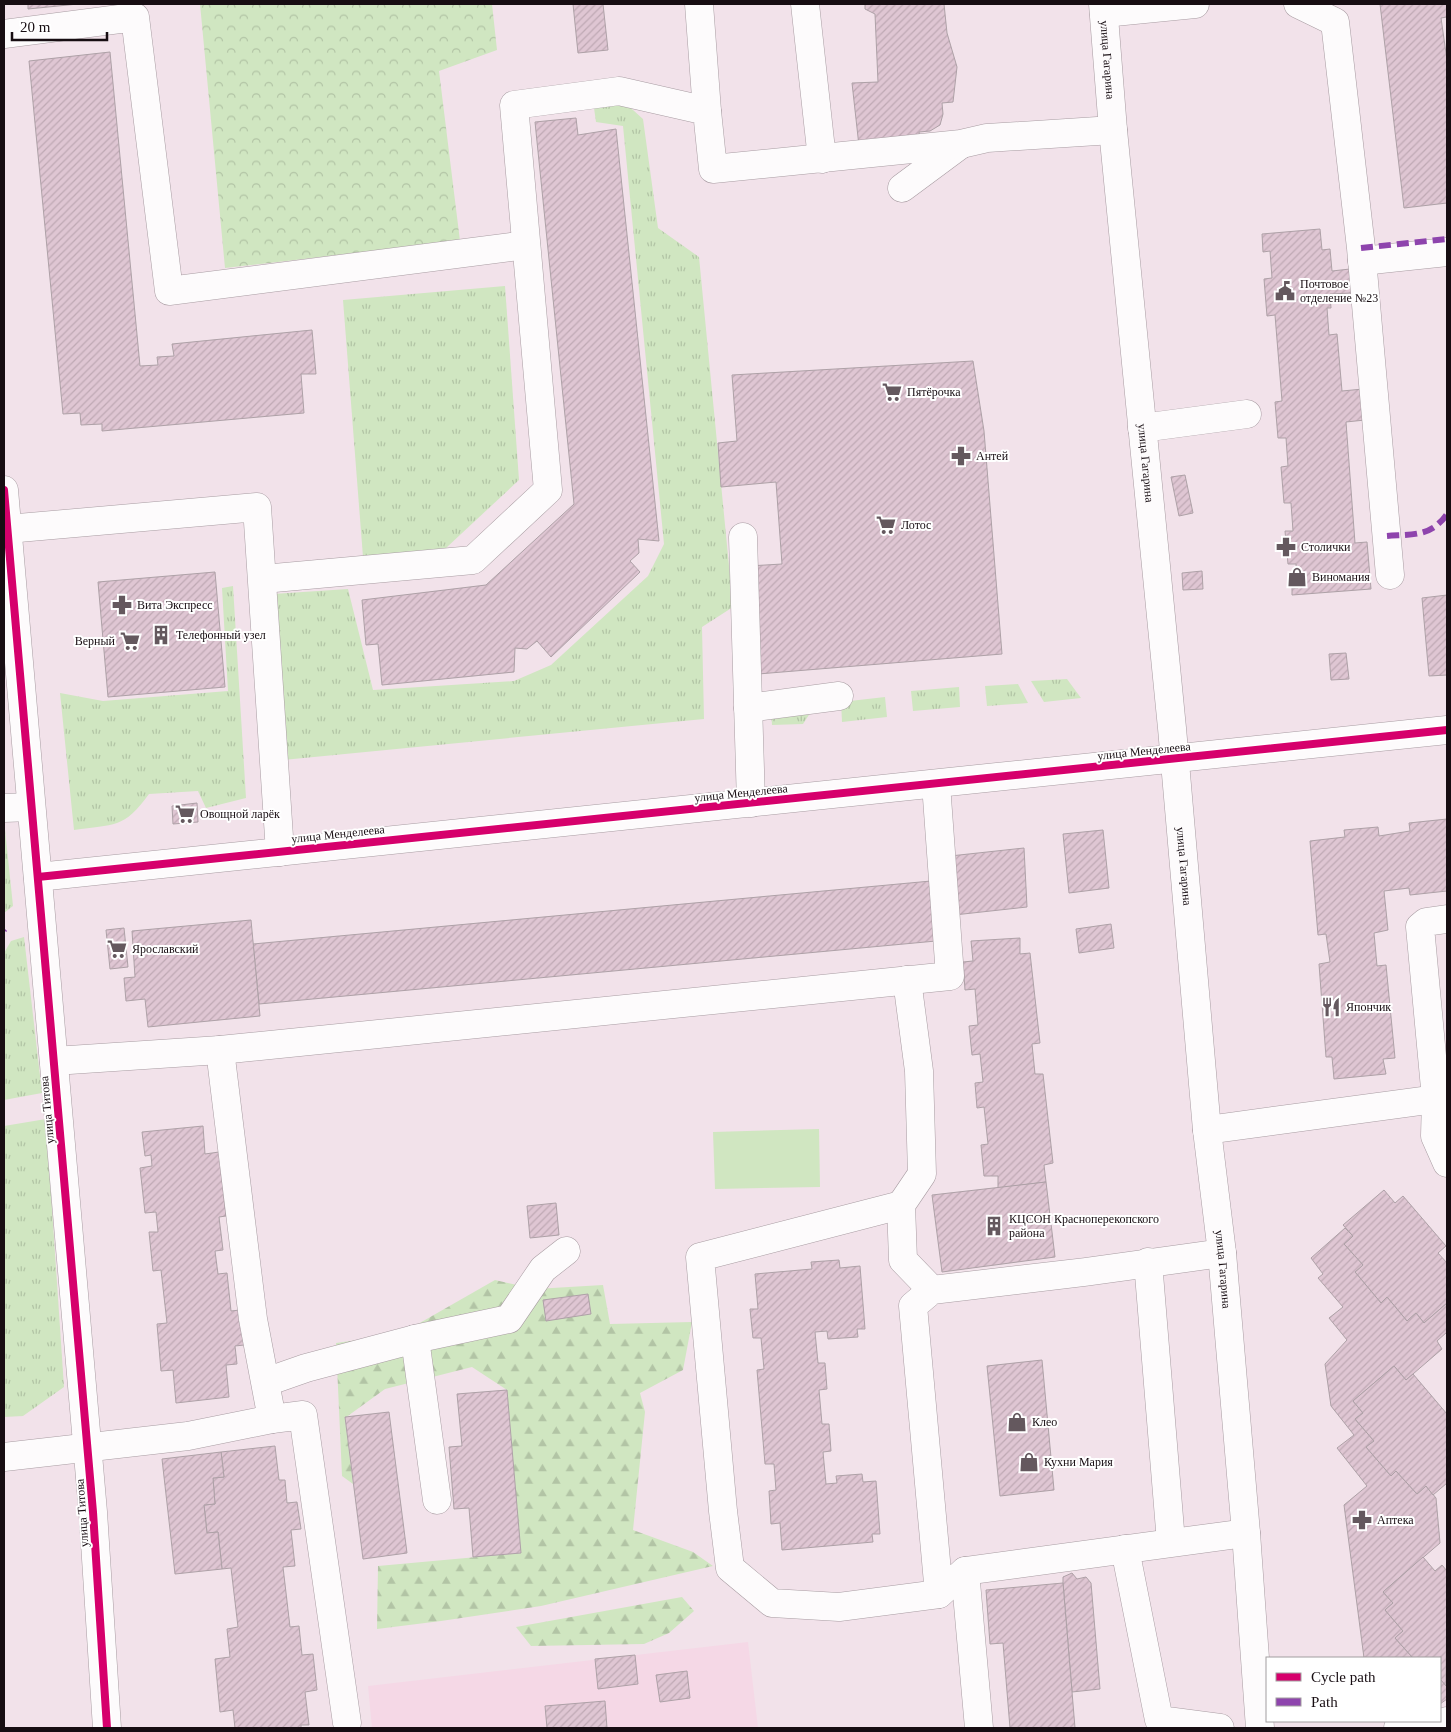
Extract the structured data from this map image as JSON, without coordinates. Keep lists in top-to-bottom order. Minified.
{"streets":{"street":["улица Гагарина","улица Менделеева","улица Титова"]},"crossings":[["улица Гагарина","улица Менделеева"],["улица Менделеева","улица Титова"]],"places":{"public building":["Почтовое отделение №23"],"supermarket":["Пятёрочка","Лотос","Верный","Овощной ларёк","Ярославский"],"pharmacy":["Антей","Столички","Вита Экспресс","Аптека"],"shop":["Виномания","Клео","Кухни Мария"],"building":["Телефонный узел","КЦСОН Красноперекопского района"],"restaurant":["Япончик"]},"legend":["Cycle path","Path"],"scale_bar":"20 m"}
